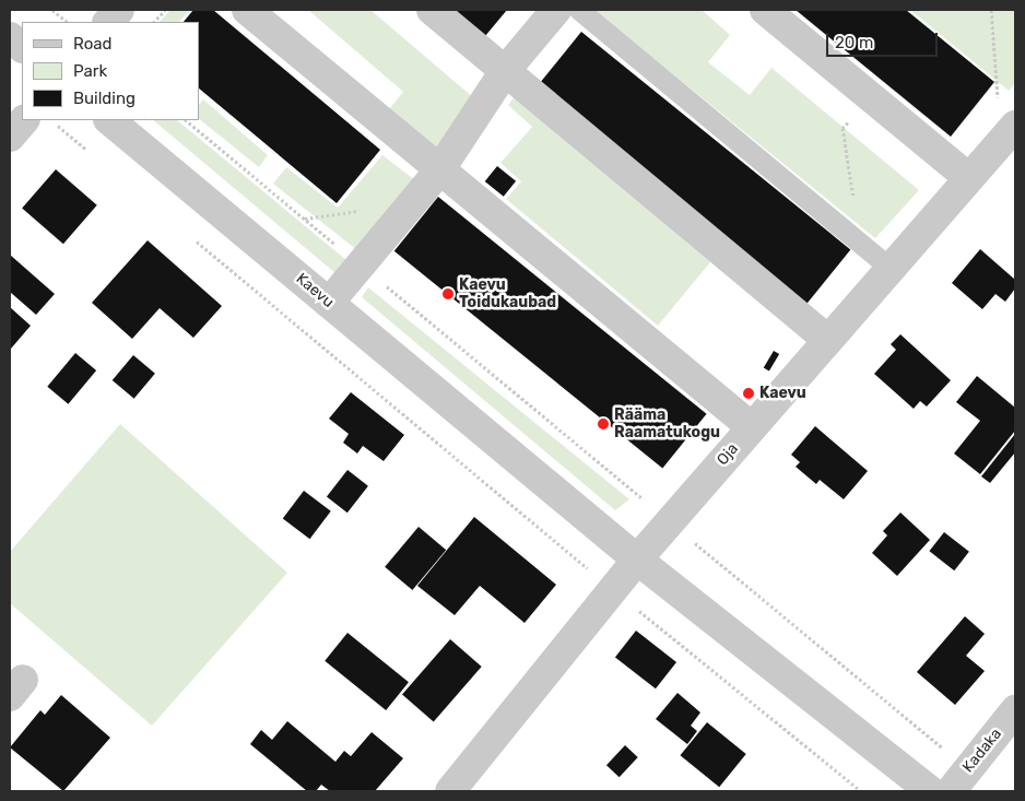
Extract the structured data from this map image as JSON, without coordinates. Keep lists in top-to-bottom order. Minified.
{"streets":{"street":["Kaevu","Oja","Kadaka"]},"crossings":[["Kaevu","Oja"]],"places":["Kaevu Toidukaubad","Kaevu","Rääma Raamatukogu"],"legend":["Road","Park","Building"],"scale_bar":"20 m"}
